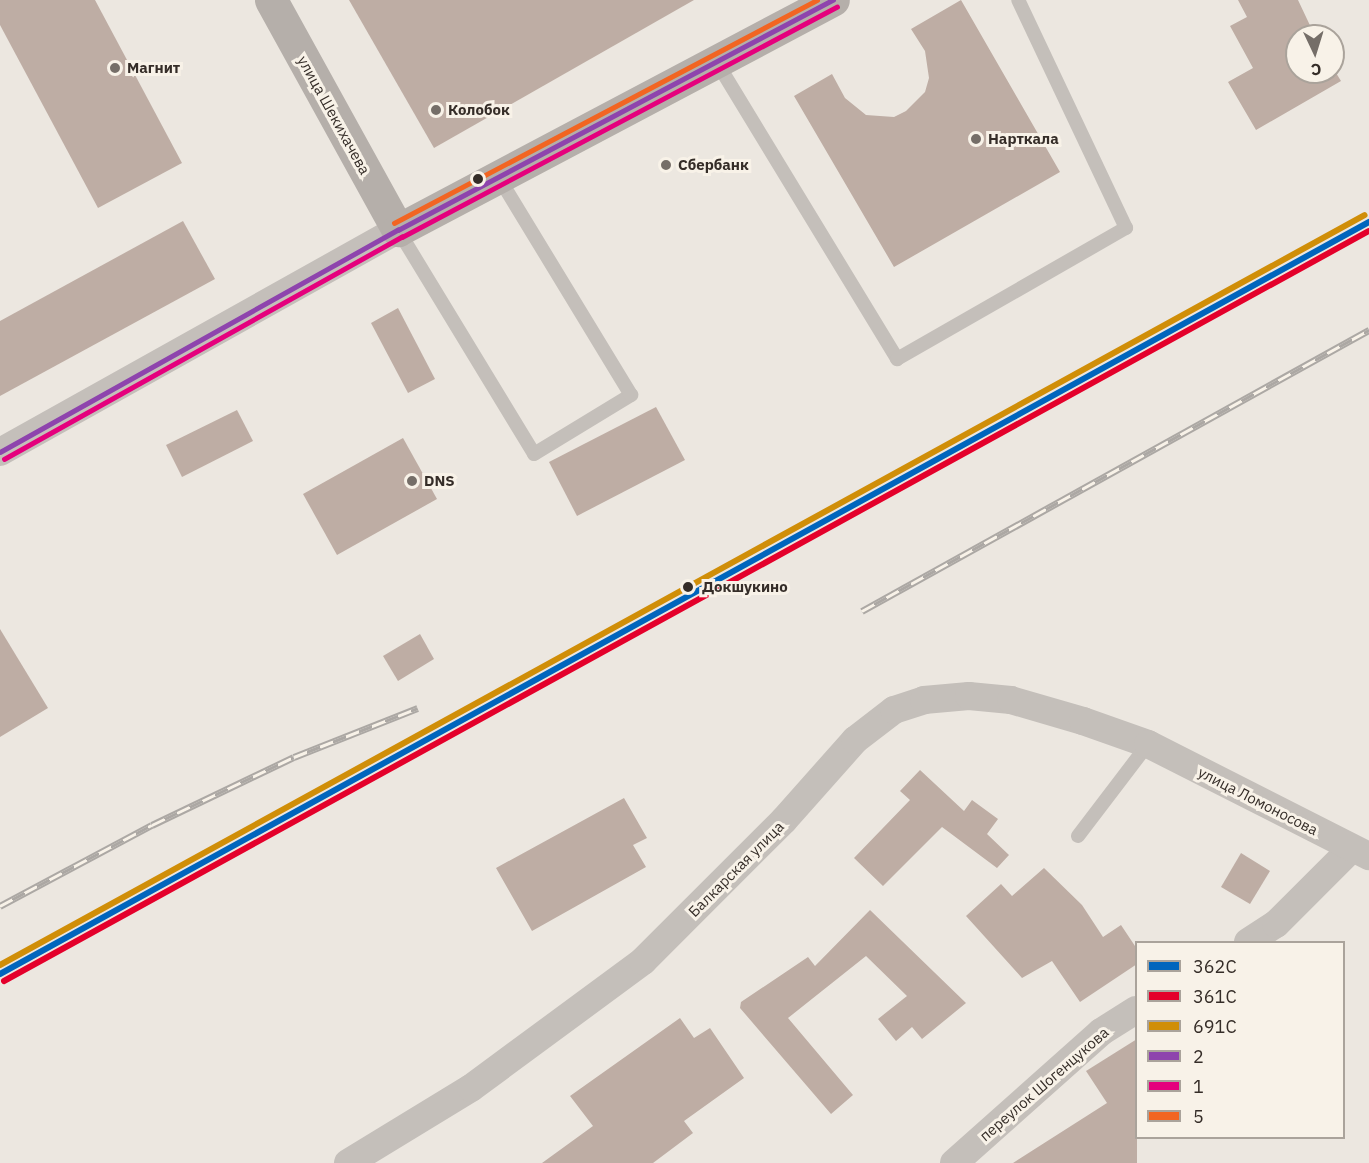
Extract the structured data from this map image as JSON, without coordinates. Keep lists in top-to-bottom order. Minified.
{"streets":{"street":["улица Шекихачева","улица Ломоносова","Балкарская улица","переулок Шогенцукова"]},"crossings":[["улица Ломоносова","Балкарская улица"]],"places":["Магнит","Колобок","Нарткала","Сбербанк","DNS","Докшукино"],"lines":["transit line 2","transit line 5","transit line 1","transit line 691С","transit line 362С","transit line 361С"],"legend":["362С","361С","691С","2","1","5"],"north":"bottom"}
